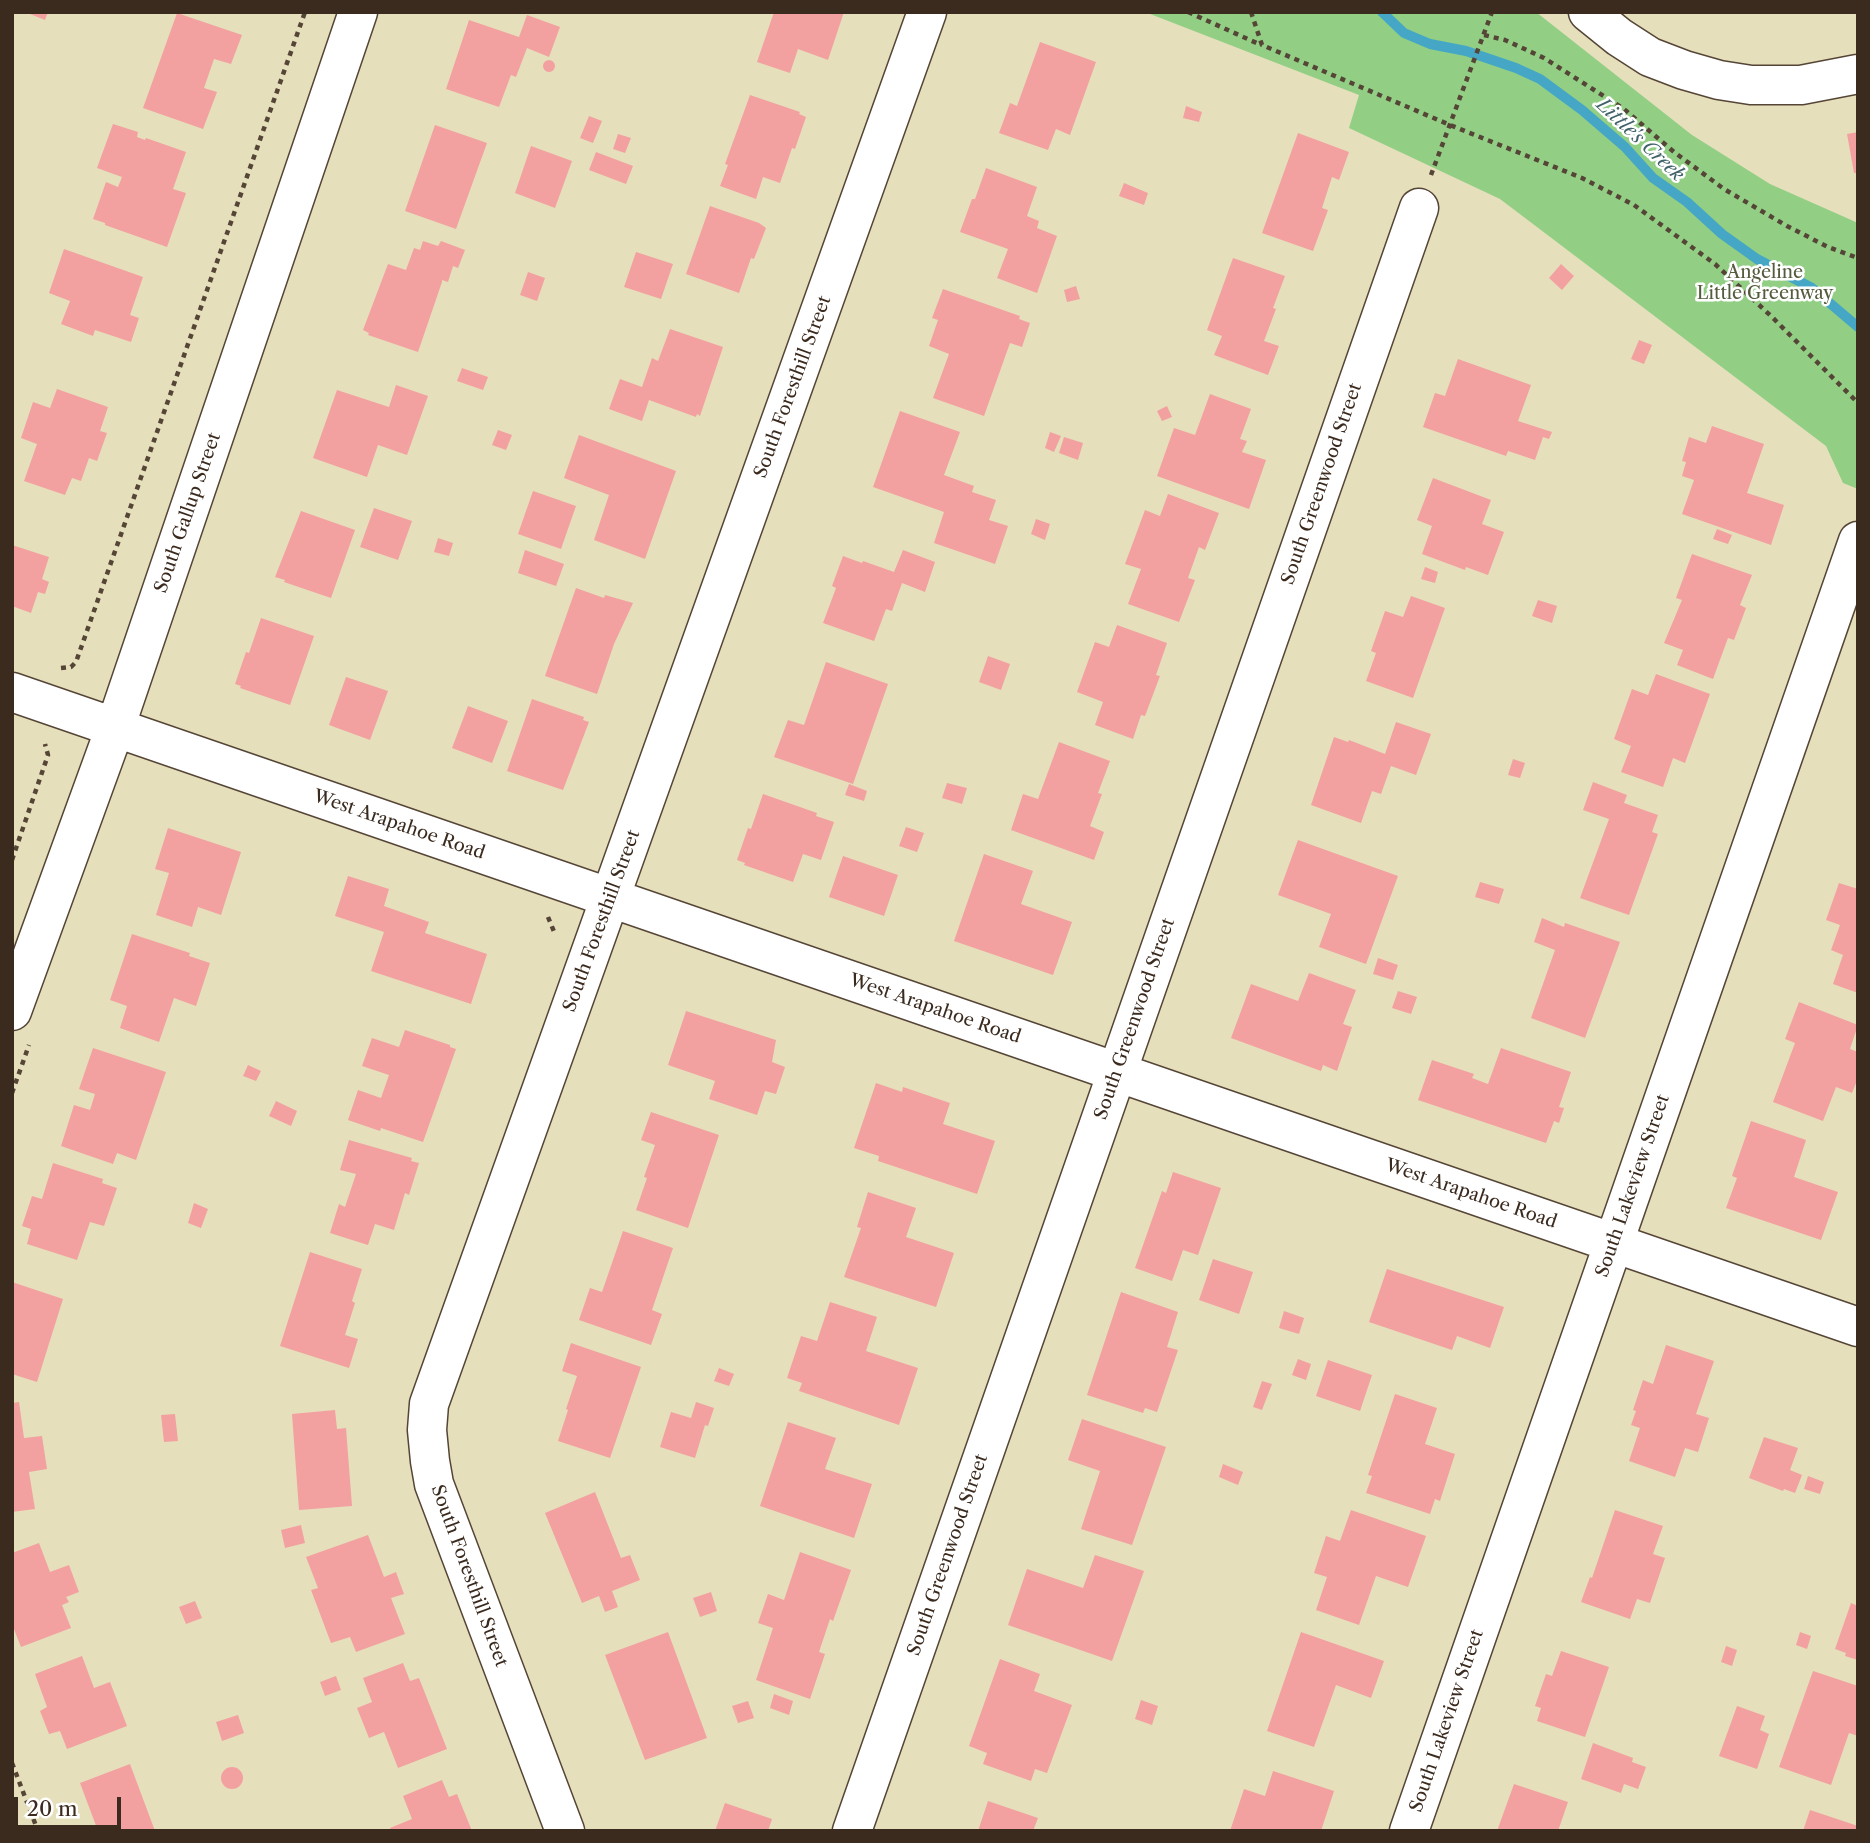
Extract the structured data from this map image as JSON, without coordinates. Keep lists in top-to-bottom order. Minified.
{"streets":{"street":["South Foresthill Street","South Greenwood Street","South Gallup Street","West Arapahoe Road","South Lakeview Street"]},"crossings":[["South Foresthill Street","West Arapahoe Road"],["South Greenwood Street","West Arapahoe Road"],["South Gallup Street","West Arapahoe Road"],["West Arapahoe Road","South Lakeview Street"]],"water":["Little's Creek"],"parks":["Angeline Little Greenway"],"scale_bar":"20 m"}
